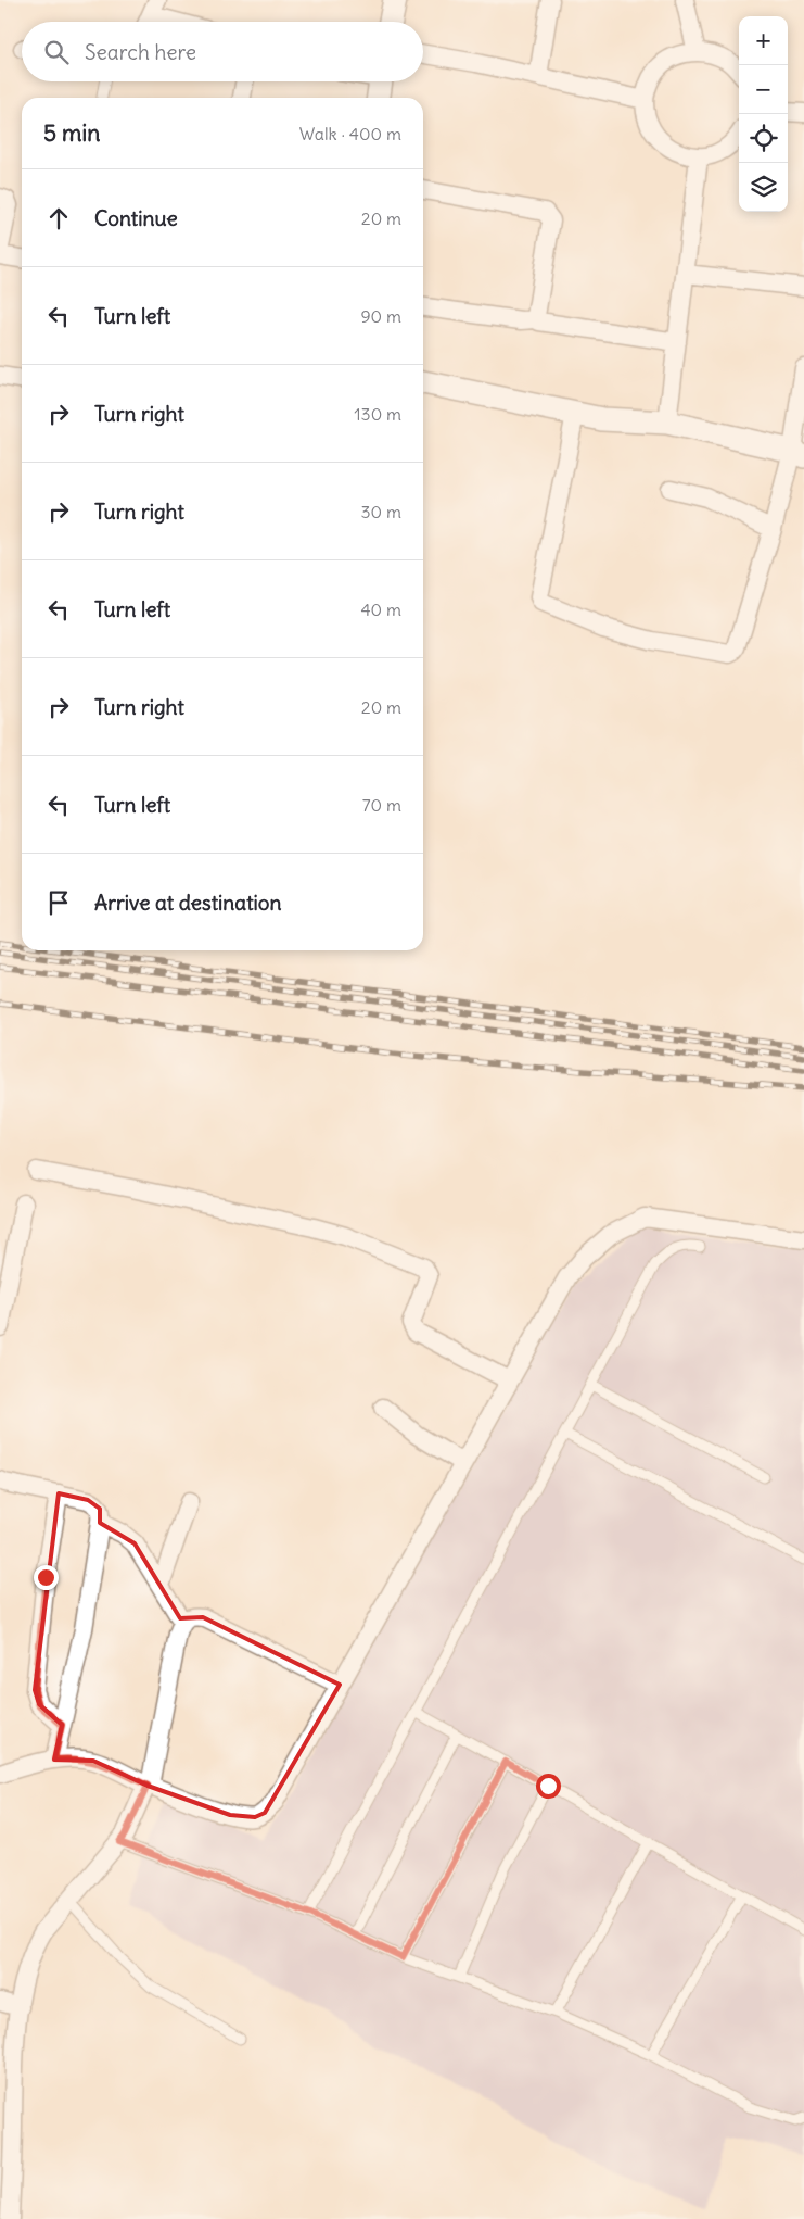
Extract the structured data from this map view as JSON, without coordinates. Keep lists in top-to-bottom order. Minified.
{"page":{"map_buttons":["+","−"],"search":"Search here","heading":["5 min","Walk · 400 m"],"list":[["Continue","20 m"],["Turn left","90 m"],["Turn right","130 m"],["Turn right","30 m"],["Turn left","40 m"],["Turn right","20 m"],["Turn left","70 m"],"Arrive at destination"]}}
